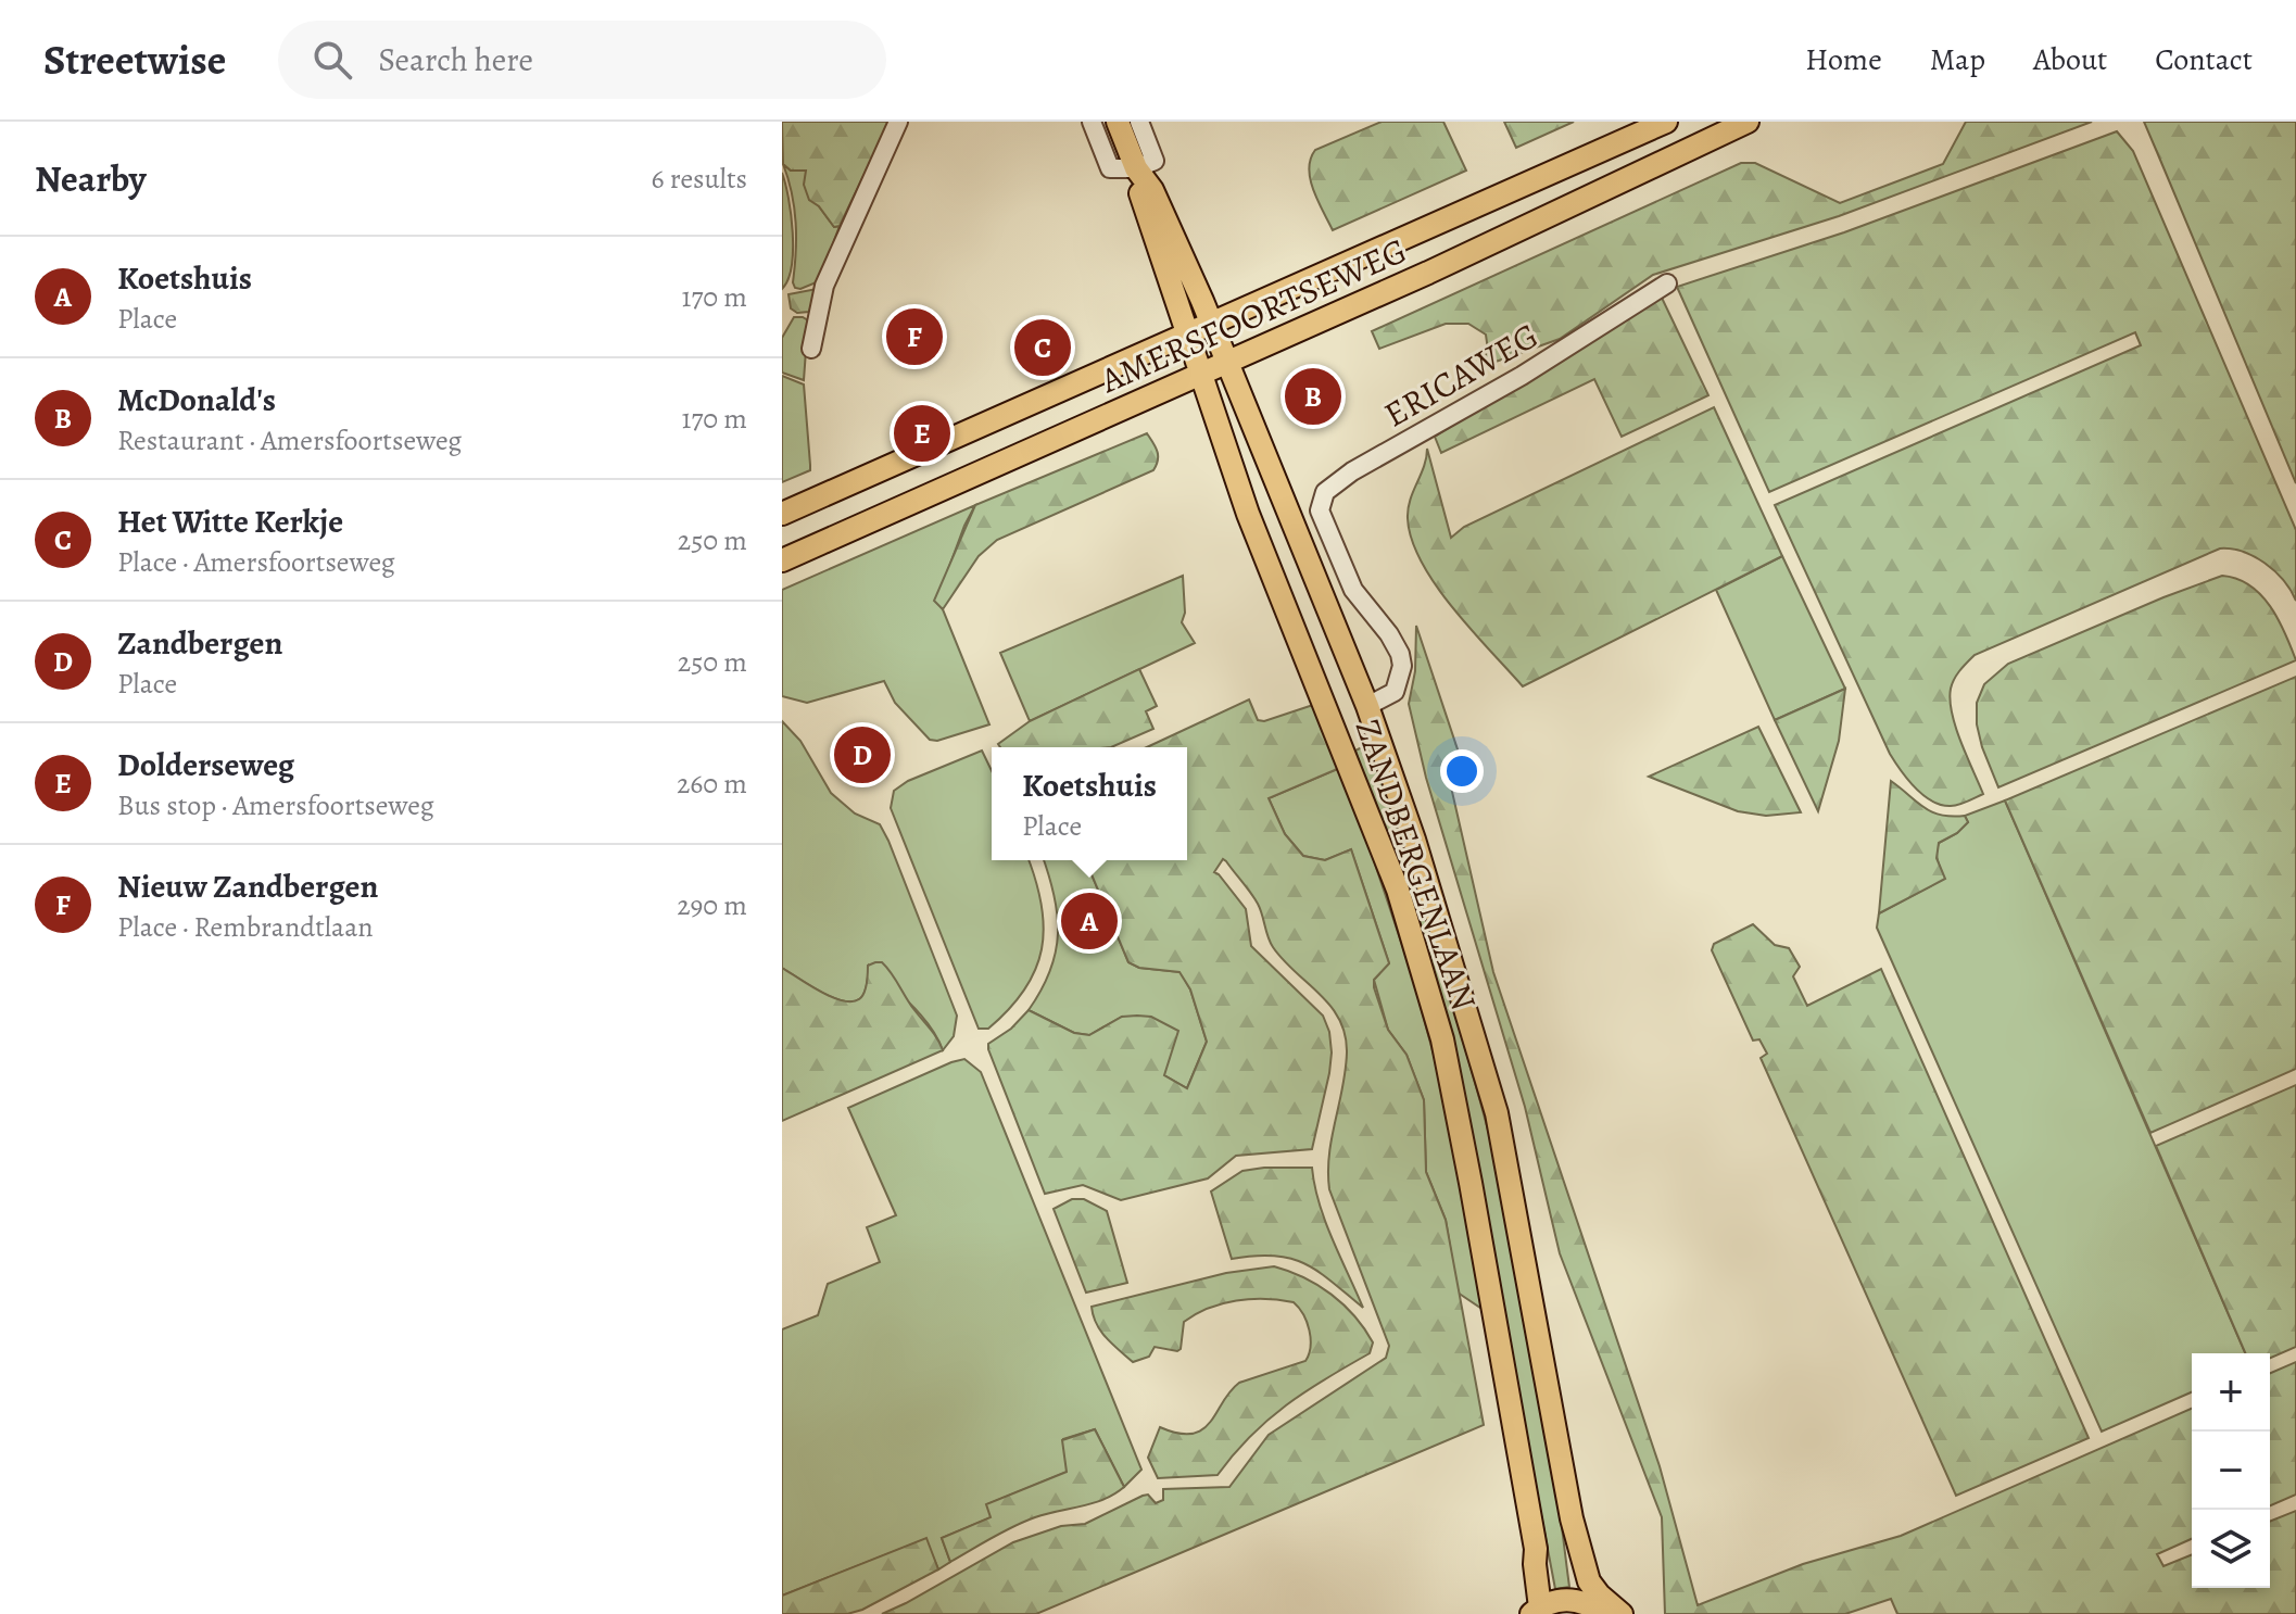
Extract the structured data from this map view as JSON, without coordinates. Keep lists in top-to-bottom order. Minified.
{"streets":{"main road":["AMERSFOORTSEWEG","ZANDBERGENLAAN"],"street":["ERICAWEG"]},"crossings":[["AMERSFOORTSEWEG","ZANDBERGENLAAN"],["ERICAWEG","ZANDBERGENLAAN"]],"page":{"header":"Streetwise","search":"Search here","nav":["Home","Map","About","Contact"],"heading":["Nearby","6 results"],"list":[{"mark":"A","name":"Koetshuis","note":"Place","value":"170 m"},{"mark":"B","name":"McDonald's","note":"Restaurant · Amersfoortseweg","value":"170 m"},{"mark":"C","name":"Het Witte Kerkje","note":"Place · Amersfoortseweg","value":"250 m"},{"mark":"D","name":"Zandbergen","note":"Place","value":"250 m"},{"mark":"E","name":"Dolderseweg","note":"Bus stop · Amersfoortseweg","value":"260 m"},{"mark":"F","name":"Nieuw Zandbergen","note":"Place · Rembrandtlaan","value":"290 m"}],"pins":["F","C","B","E","D","A"],"popup":["Koetshuis","Place"],"map_buttons":["+","−"]}}
